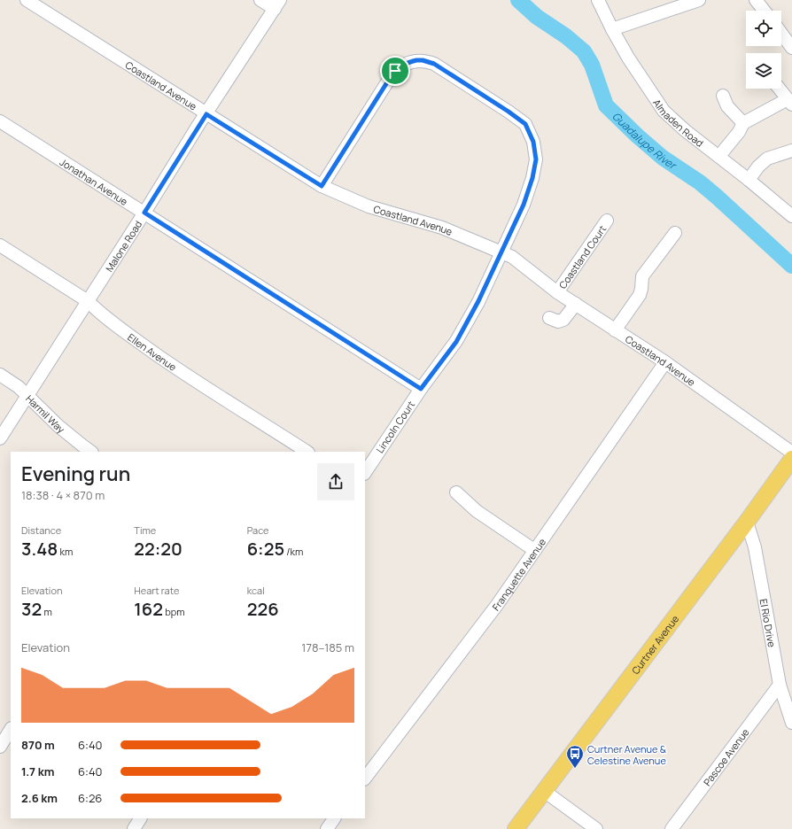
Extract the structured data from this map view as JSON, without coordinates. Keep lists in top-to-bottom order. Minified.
{"streets":{"main road":["Curtner Avenue"],"street":["Coastland Avenue","Almaden Road","Jonathan Avenue","Malone Road","Coastland Court","Ellen Avenue","Harmil Way","Lincoln Court","Franquette Avenue","El Rio Drive","Pascoe Avenue"]},"crossings":[["Coastland Avenue","Malone Road"],["Coastland Avenue","Coastland Court"],["Coastland Avenue","Lincoln Court"],["Coastland Avenue","Franquette Avenue"],["Jonathan Avenue","Malone Road"],["Jonathan Avenue","Lincoln Court"],["Malone Road","Ellen Avenue"],["Malone Road","Harmil Way"],["El Rio Drive","Curtner Avenue"],["El Rio Drive","Pascoe Avenue"]],"water":["Guadalupe River"],"places":{"bus stop":["Curtner Avenue & Celestine Avenue"]},"page":{"heading":["Evening run","18:38 · 4 × 870 m"],"stats":[["Distance","3.48 km"],["Time","22:20"],["Pace","6:25 /km"],["Elevation","32 m"],["Heart rate","162 bpm"],["kcal","226"]],"chart":["Elevation","178–185 m"],"list":[{"name":"870 m","note":"6:40"},{"name":"1.7 km","note":"6:40"},{"name":"2.6 km","note":"6:26"}]}}
